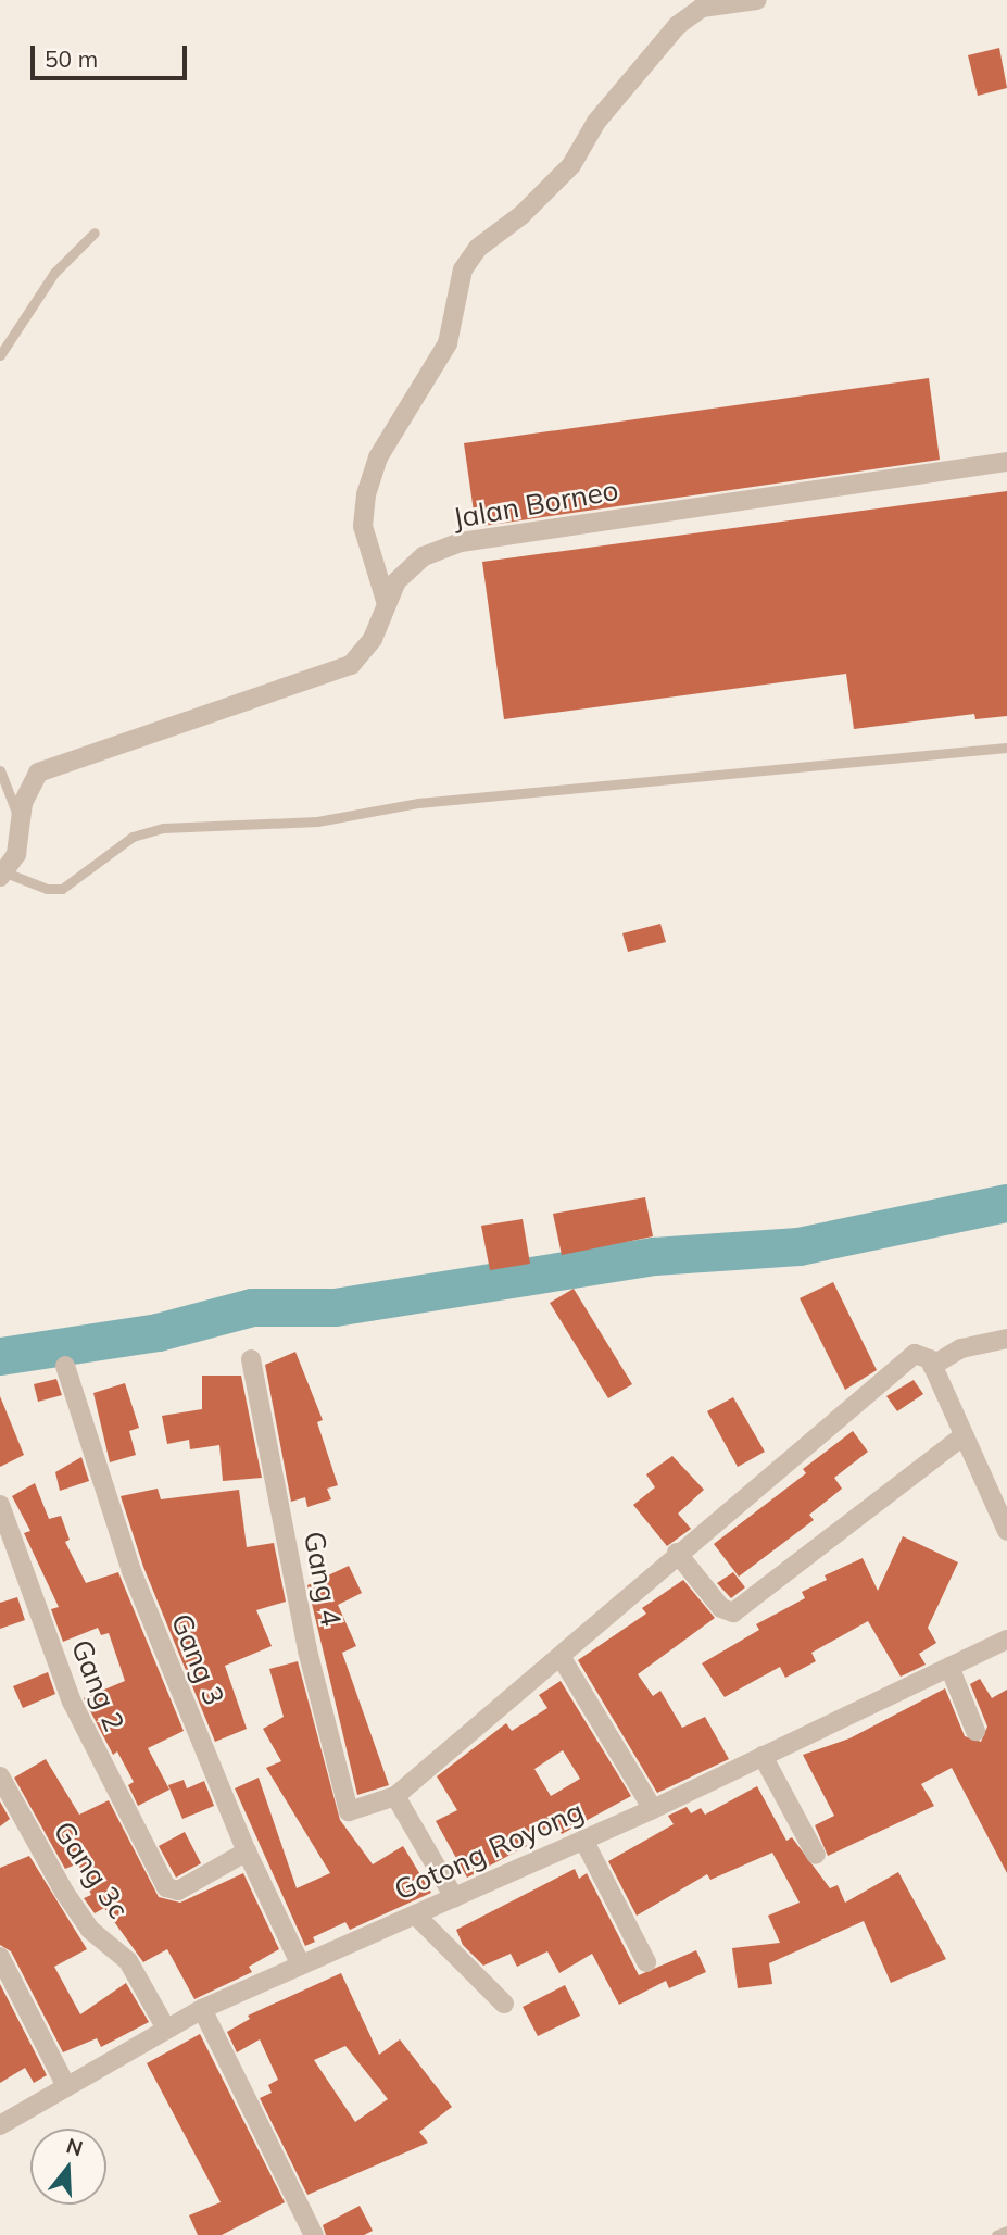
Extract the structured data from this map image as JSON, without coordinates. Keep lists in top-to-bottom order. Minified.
{"streets":{"street":["Jalan Borneo","Gang 4","Gang 3","Gang 2","Gotong Royong","Gang 3c"]},"crossings":[["Gang 3","Gang 2"],["Gang 3","Gotong Royong"],["Gotong Royong","Gang 3c"]],"scale_bar":"50 m","north":"top"}
